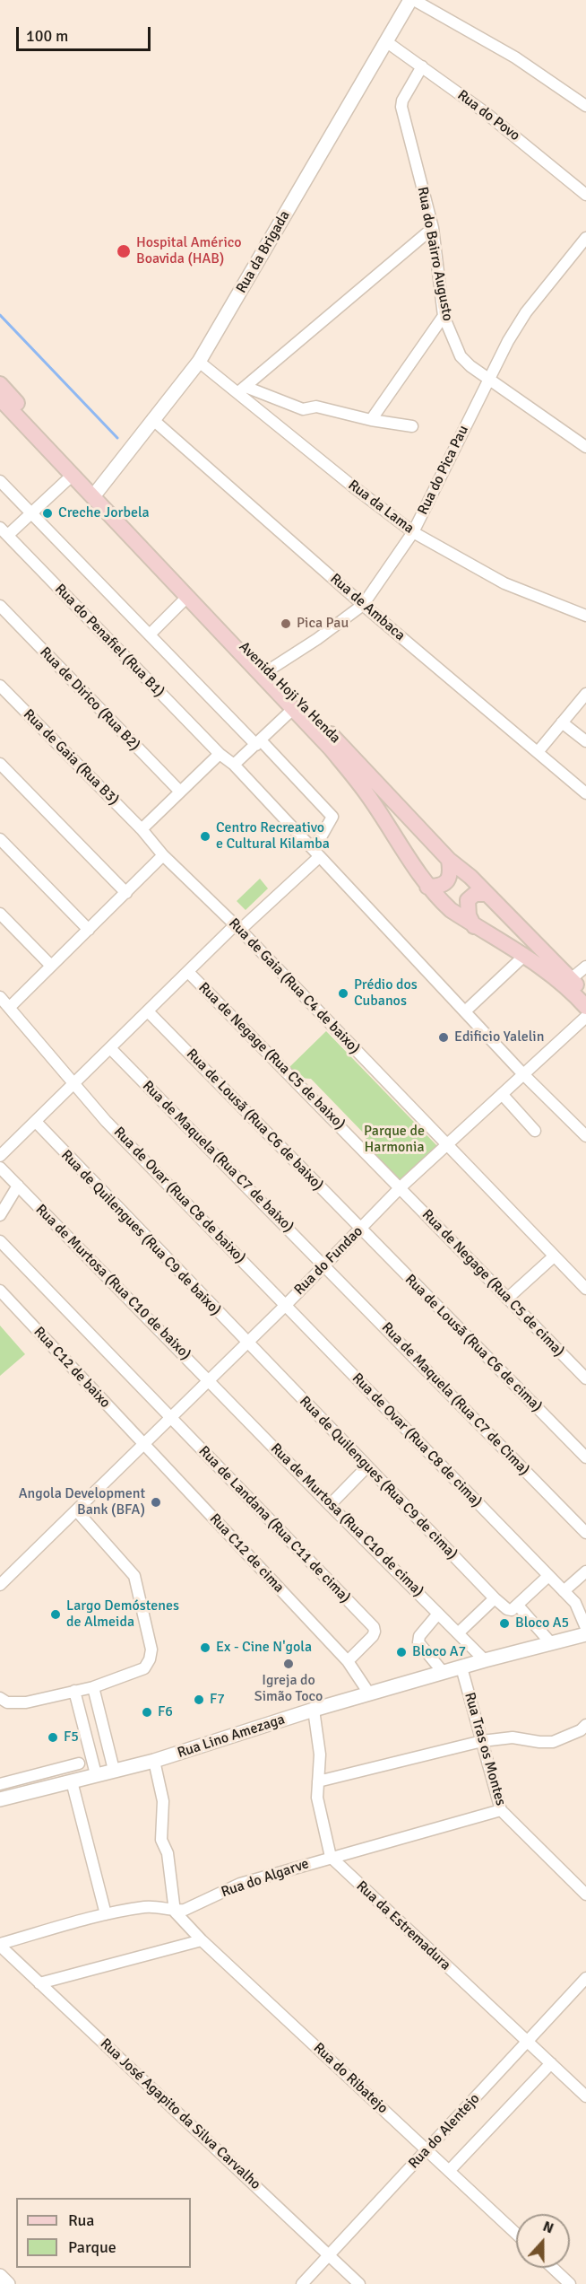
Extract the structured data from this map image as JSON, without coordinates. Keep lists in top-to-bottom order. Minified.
{"streets":{"main road":["Avenida Hoji Ya Henda"],"street":["Rua do Povo","Rua da Brigada","Rua do Bairro Augusto","Rua do Pica Pau","Rua da Lama","Rua de Ambaca","Rua do Penafiel (Rua B1)","Rua de Dirico (Rua B2)","Rua de Gaia (Rua B3)","Rua de Gaia (Rua C4 de baixo)","Rua de Negage (Rua C5 de baixo)","Rua de Lousã (Rua C6 de baixo)","Rua de Maquela (Rua C7 de baixo)","Rua de Ovar (Rua C8 de baixo)","Rua de Quilengues (Rua C9 de baixo)","Rua do Fundao","Rua de Murtosa (Rua C10 de baixo)","Rua de Negage (Rua C5 de cima)","Rua de Lousã (Rua C6 de cima)","Rua C12 de baixo","Rua de Maquela (Rua C7 de Cima)","Rua de Ovar (Rua C8 de cima)","Rua de Quilengues (Rua C9 de cima)","Rua de Murtosa (Rua C10 de cima)","Rua de Landana (Rua C11 de cima)","Rua C12 de cima","Rua Lino Amezaga","Rua Tras os Montes","Rua do Algarve","Rua da Estremadura","Rua do Ribatejo","Rua José Agapito da Silva Carvalho","Rua do Alentejo"]},"crossings":[["Rua do Povo","Rua da Brigada"],["Rua do Povo","Rua do Bairro Augusto"],["Rua da Brigada","Rua da Lama"],["Rua da Brigada","Rua de Ambaca"],["Rua da Brigada","Avenida Hoji Ya Henda"],["Rua do Bairro Augusto","Rua do Pica Pau"],["Rua do Pica Pau","Rua da Lama"],["Rua do Pica Pau","Rua de Ambaca"],["Rua do Pica Pau","Avenida Hoji Ya Henda"],["Rua do Penafiel (Rua B1)","Rua do Fundao"],["Rua de Gaia (Rua B3)","Rua de Gaia (Rua C4 de baixo)"],["Rua de Gaia (Rua C4 de baixo)","Rua do Fundao"],["Rua de Negage (Rua C5 de baixo)","Rua do Fundao"],["Rua de Negage (Rua C5 de baixo)","Rua de Negage (Rua C5 de cima)"],["Rua de Lousã (Rua C6 de baixo)","Rua do Fundao"],["Rua de Lousã (Rua C6 de baixo)","Rua de Lousã (Rua C6 de cima)"],["Rua de Maquela (Rua C7 de baixo)","Rua do Fundao"],["Rua de Maquela (Rua C7 de baixo)","Rua de Maquela (Rua C7 de Cima)"],["Rua de Ovar (Rua C8 de baixo)","Rua do Fundao"],["Rua de Ovar (Rua C8 de baixo)","Rua de Ovar (Rua C8 de cima)"],["Rua de Quilengues (Rua C9 de baixo)","Rua do Fundao"],["Rua de Quilengues (Rua C9 de baixo)","Rua de Quilengues (Rua C9 de cima)"],["Rua do Fundao","Rua de Murtosa (Rua C10 de baixo)"],["Rua do Fundao","Rua de Negage (Rua C5 de cima)"],["Rua do Fundao","Rua de Lousã (Rua C6 de cima)"],["Rua do Fundao","Rua C12 de baixo"],["Rua do Fundao","Rua de Maquela (Rua C7 de Cima)"],["Rua do Fundao","Rua de Ovar (Rua C8 de cima)"],["Rua do Fundao","Rua de Quilengues (Rua C9 de cima)"],["Rua do Fundao","Rua de Murtosa (Rua C10 de cima)"],["Rua do Fundao","Rua de Landana (Rua C11 de cima)"],["Rua do Fundao","Rua C12 de cima"],["Rua de Murtosa (Rua C10 de baixo)","Rua de Murtosa (Rua C10 de cima)"],["Rua C12 de baixo","Rua C12 de cima"],["Rua de Quilengues (Rua C9 de cima)","Rua Lino Amezaga"],["Rua de Murtosa (Rua C10 de cima)","Rua Lino Amezaga"],["Rua de Landana (Rua C11 de cima)","Rua C12 de cima"],["Rua C12 de cima","Rua Lino Amezaga"],["Rua Lino Amezaga","Rua Tras os Montes"],["Rua Tras os Montes","Rua do Algarve"],["Rua do Algarve","Rua da Estremadura"],["Rua do Algarve","Rua do Ribatejo"],["Rua do Algarve","Rua José Agapito da Silva Carvalho"],["Rua da Estremadura","Rua do Alentejo"],["Rua do Ribatejo","Rua do Alentejo"],["Rua José Agapito da Silva Carvalho","Rua do Alentejo"]],"parks":["Parque de Harmonia"],"places":["Hospital Américo Boavida (HAB)","Creche Jorbela","Pica Pau","Centro Recreativo e Cultural Kilamba","Prédio dos Cubanos","Edificio Yalelin","Angola Development Bank (BFA)","Largo Demóstenes de Almeida","Bloco A5","Ex - Cine N'gola","Bloco A7","Igreja do Simão Toco","F7","F6","F5"],"legend":["Rua","Parque"],"scale_bar":"100 m","north":"top"}
